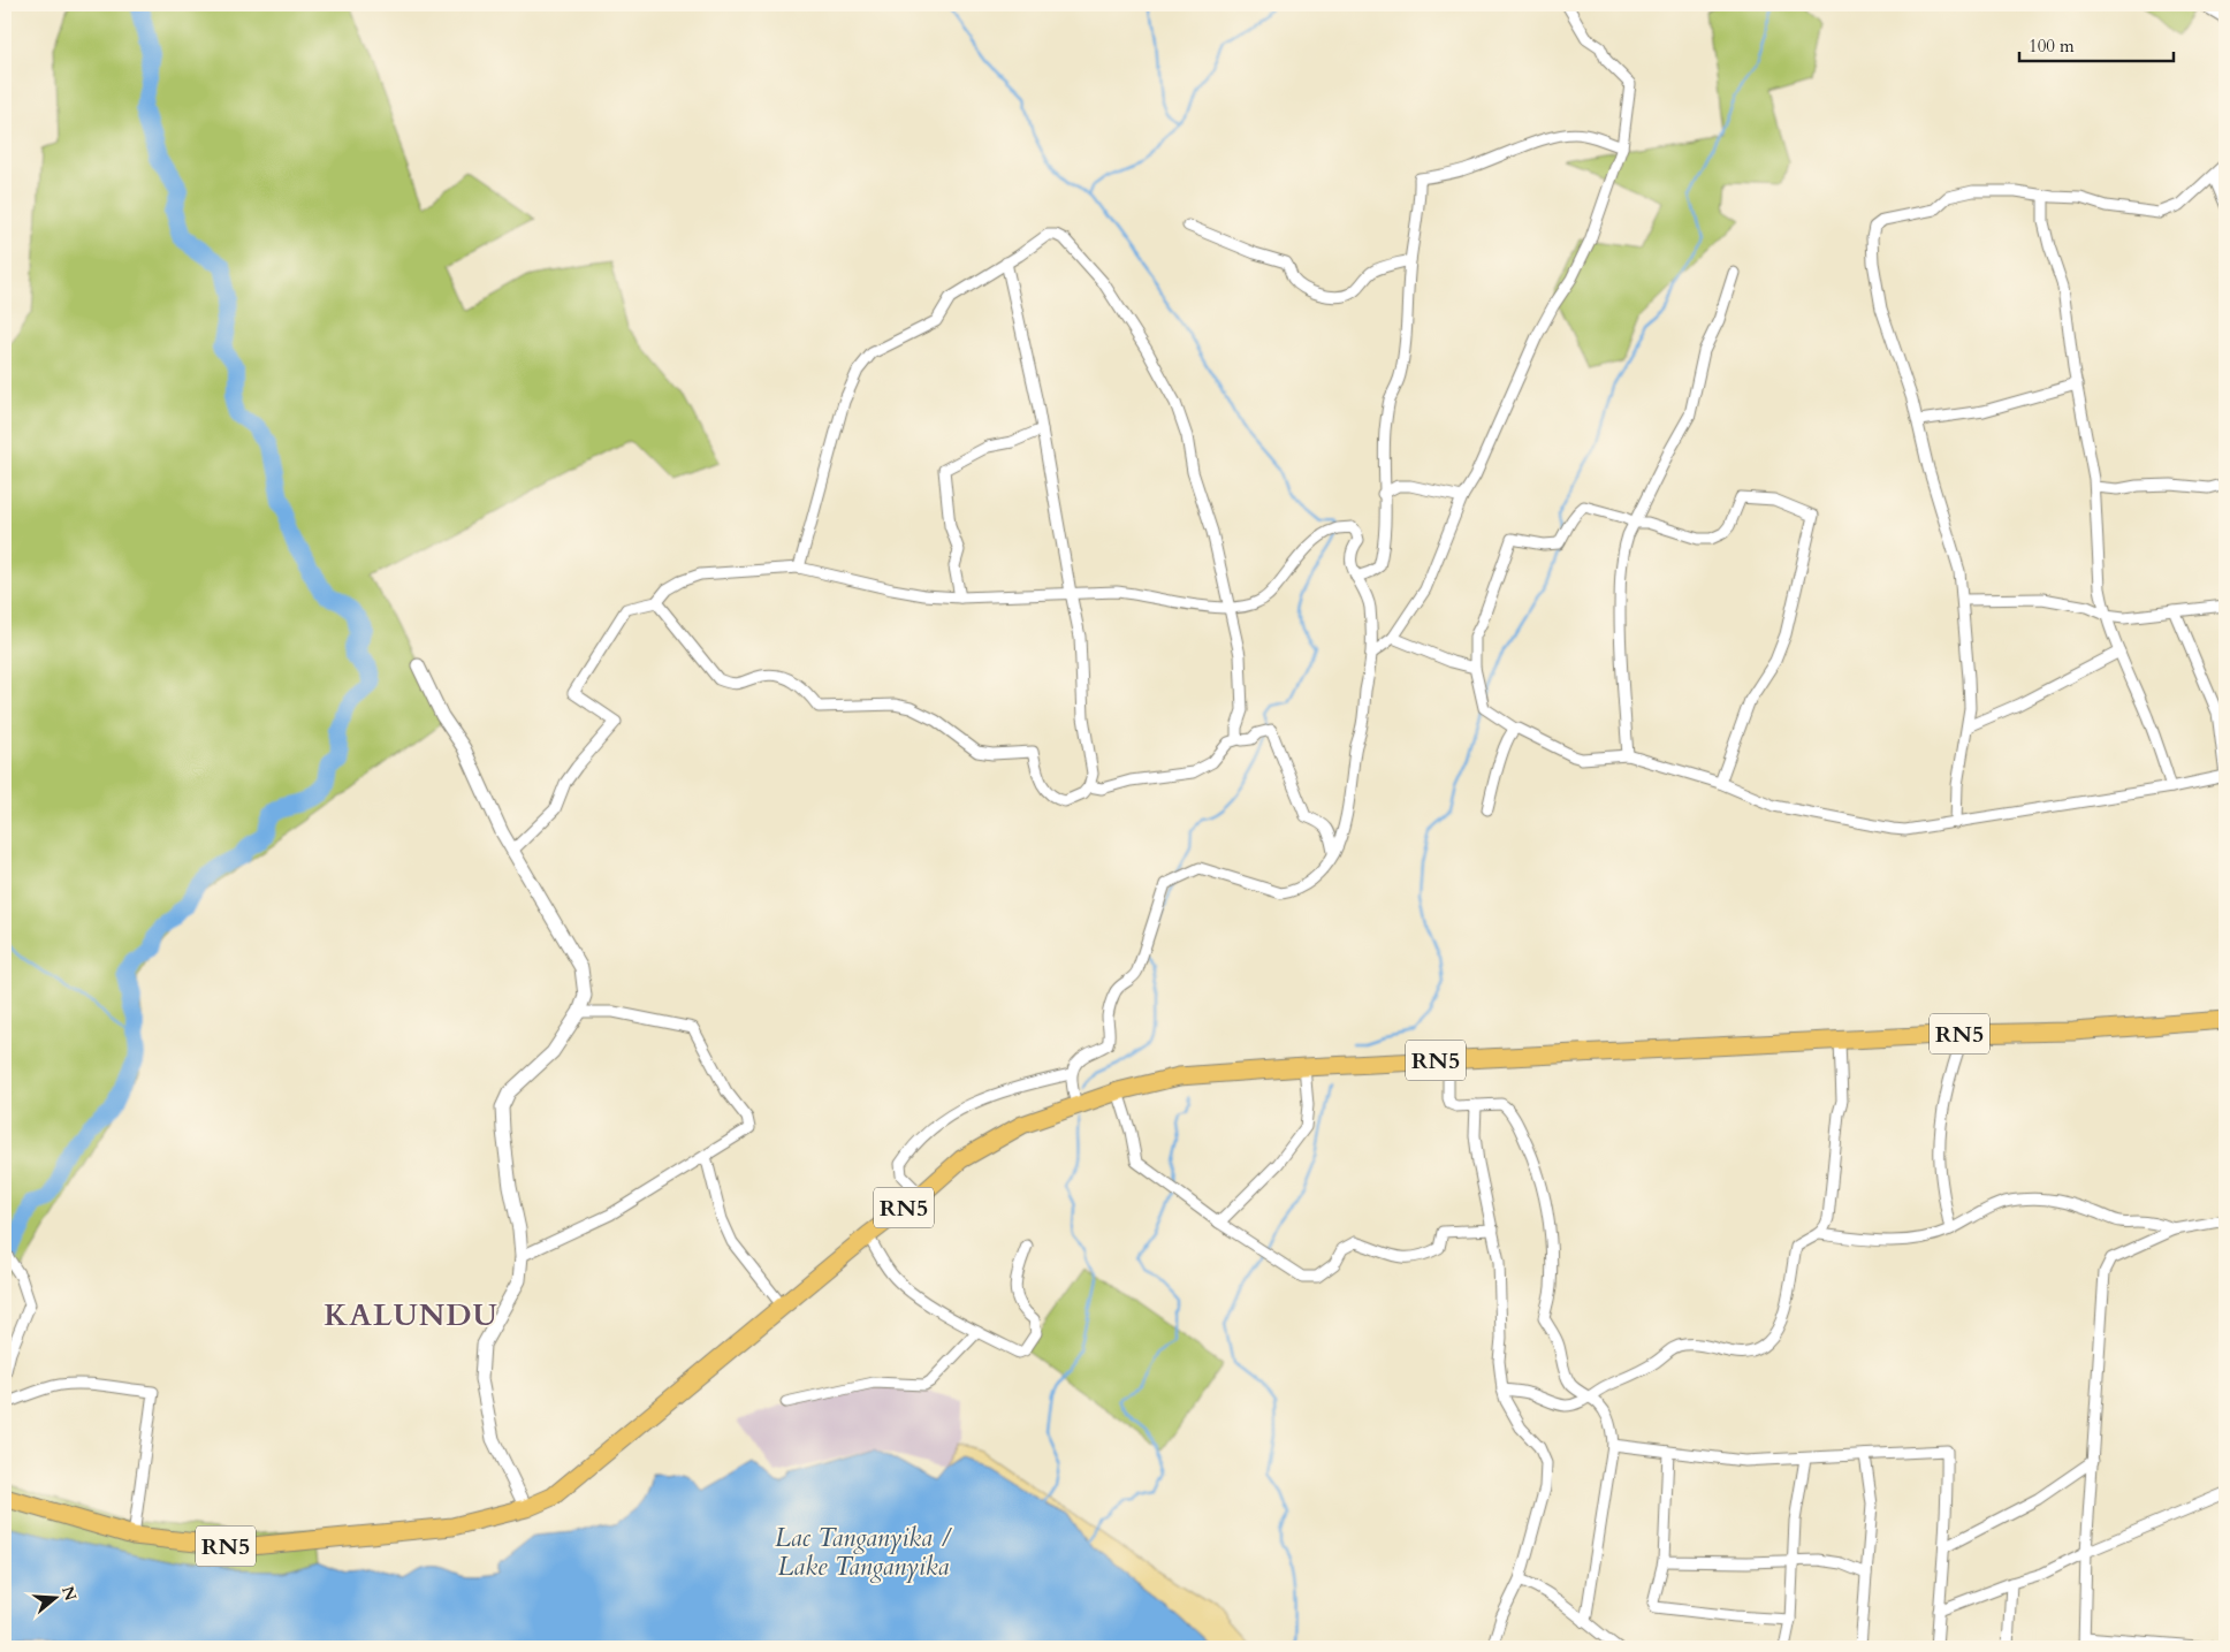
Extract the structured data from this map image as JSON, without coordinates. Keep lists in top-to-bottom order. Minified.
{"streets":{"highway":["RN5"]},"districts":["KALUNDU"],"water":["Lac Tanganyika / Lake Tanganyika"],"scale_bar":"100 m","north":"right"}
